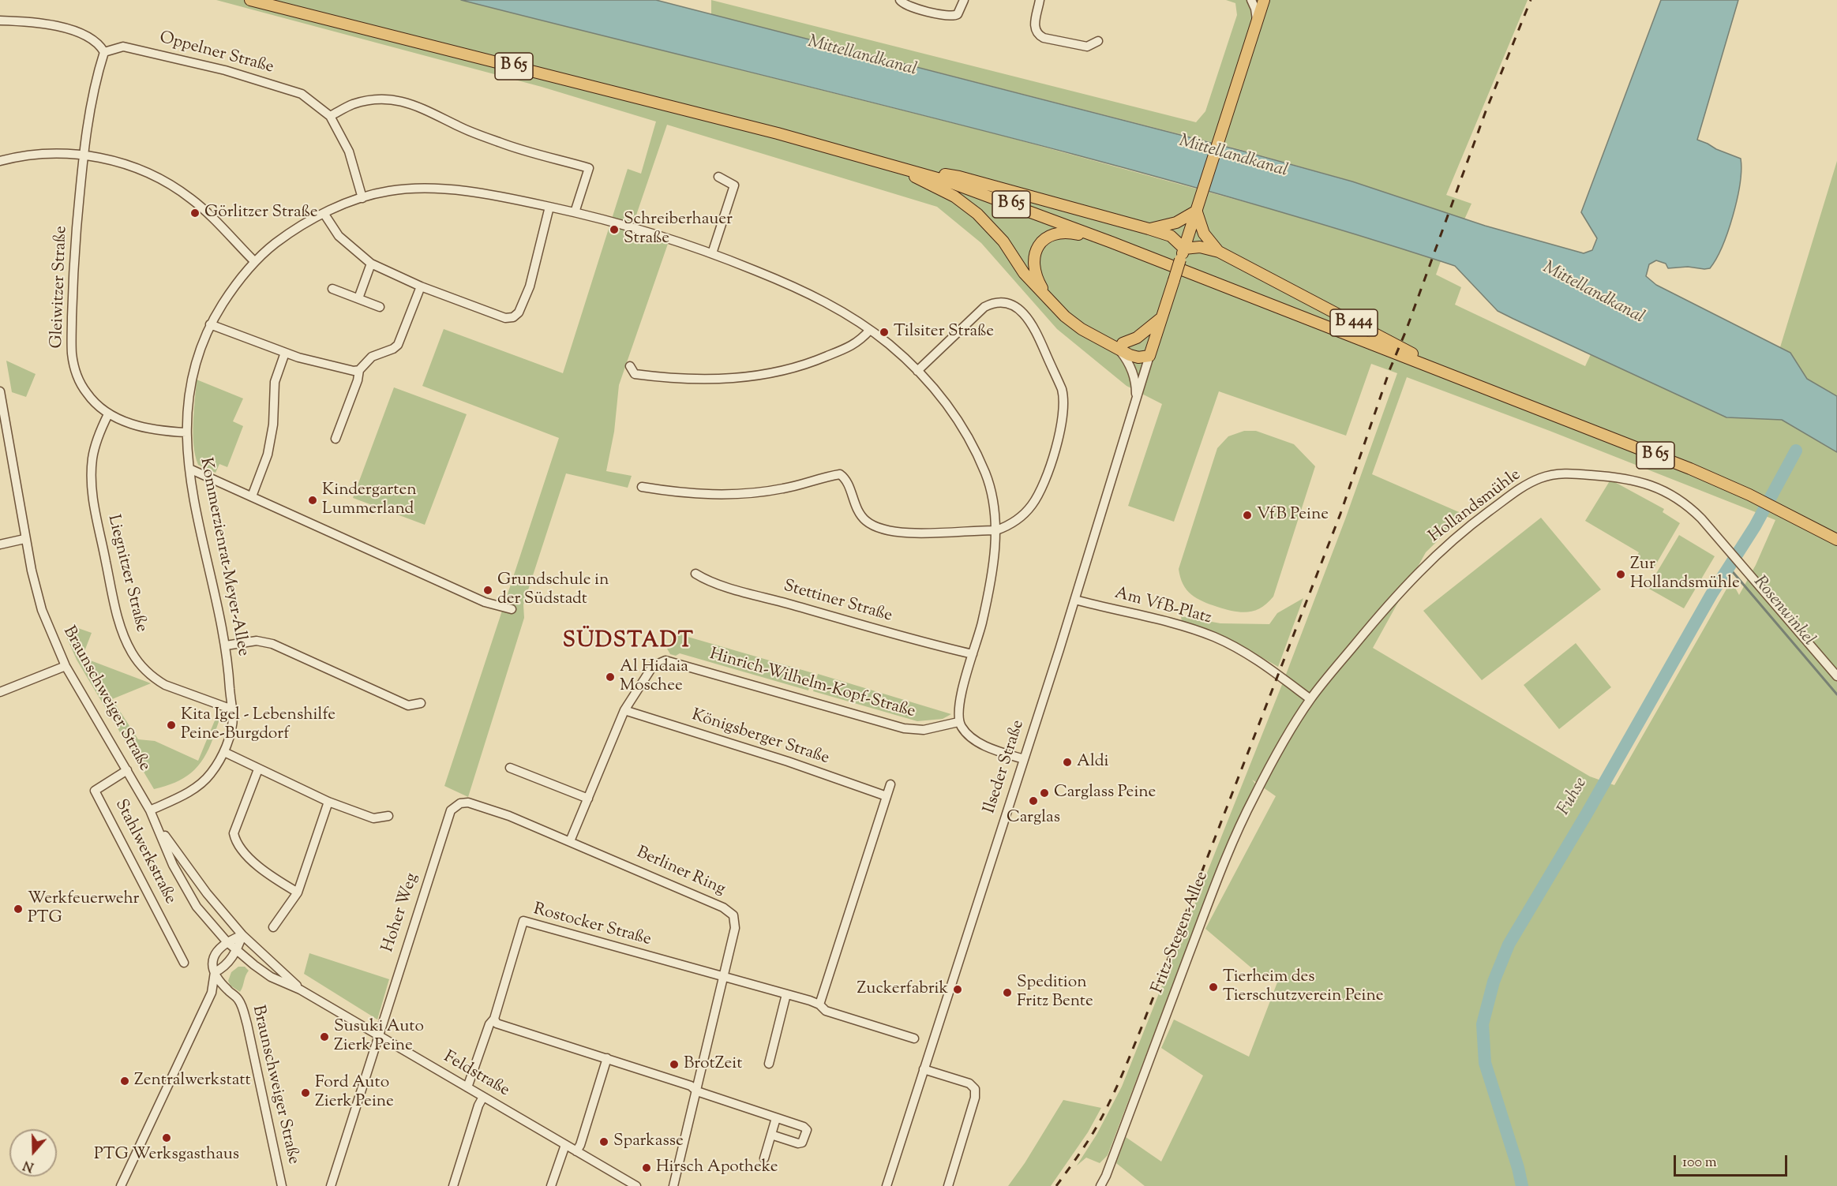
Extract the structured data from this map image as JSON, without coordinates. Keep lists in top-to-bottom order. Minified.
{"streets":{"main road":["B 65","B 444"],"street":["Oppelner Straße","Gleiwitzer Straße","Hollandsmühle","Kommerzienrat-Meyer-Allee","Liegnitzer Straße","Stettiner Straße","Am VfB-Platz","Hinrich-Wilhelm-Kopf-Straße","Braunschweiger Straße","Königsberger Straße","Ilseder Straße","Stahlwerkstraße","Berliner Ring","Hoher Weg","Rostocker Straße","Fritz-Stegen-Allee","Feldstraße"]},"crossings":[["Oppelner Straße","Kommerzienrat-Meyer-Allee"],["B 65","B 444"],["Gleiwitzer Straße","Kommerzienrat-Meyer-Allee"],["Gleiwitzer Straße","Liegnitzer Straße"],["Hollandsmühle","Am VfB-Platz"],["Hollandsmühle","Fritz-Stegen-Allee"],["Kommerzienrat-Meyer-Allee","Liegnitzer Straße"],["Kommerzienrat-Meyer-Allee","Stettiner Straße"],["Kommerzienrat-Meyer-Allee","Hinrich-Wilhelm-Kopf-Straße"],["Kommerzienrat-Meyer-Allee","Braunschweiger Straße"],["Am VfB-Platz","Ilseder Straße"],["Am VfB-Platz","Fritz-Stegen-Allee"],["Hinrich-Wilhelm-Kopf-Straße","Königsberger Straße"],["Braunschweiger Straße","Stahlwerkstraße"],["Braunschweiger Straße","Feldstraße"],["Berliner Ring","Hoher Weg"],["Berliner Ring","Rostocker Straße"],["Hoher Weg","Feldstraße"],["Rostocker Straße","Feldstraße"]],"districts":["SÜDSTADT"],"water":["Mittellandkanal","Rosenwinkel","Fuhse"],"places":["Görlitzer Straße","Schreiberhauer Straße","Tilsiter Straße","Kindergarten Lummerland","VfB Peine","Zur Hollandsmühle","Grundschule in der Südstadt","Al Hidaia Moschee","Kita Igel - Lebenshilfe Peine-Burgdorf","Aldi","Carglass Peine","Carglas","Werkfeuerwehr PTG","Tierheim des Tierschutzverein Peine","Zuckerfabrik","Spedition Fritz Bente","Susuki Auto Zierk Peine","BrotZeit","Zentralwerkstatt","Ford Auto Zierk Peine","PTG Werksgasthaus","Sparkasse","Hirsch Apotheke"],"scale_bar":"100 m","north":"bottom"}
